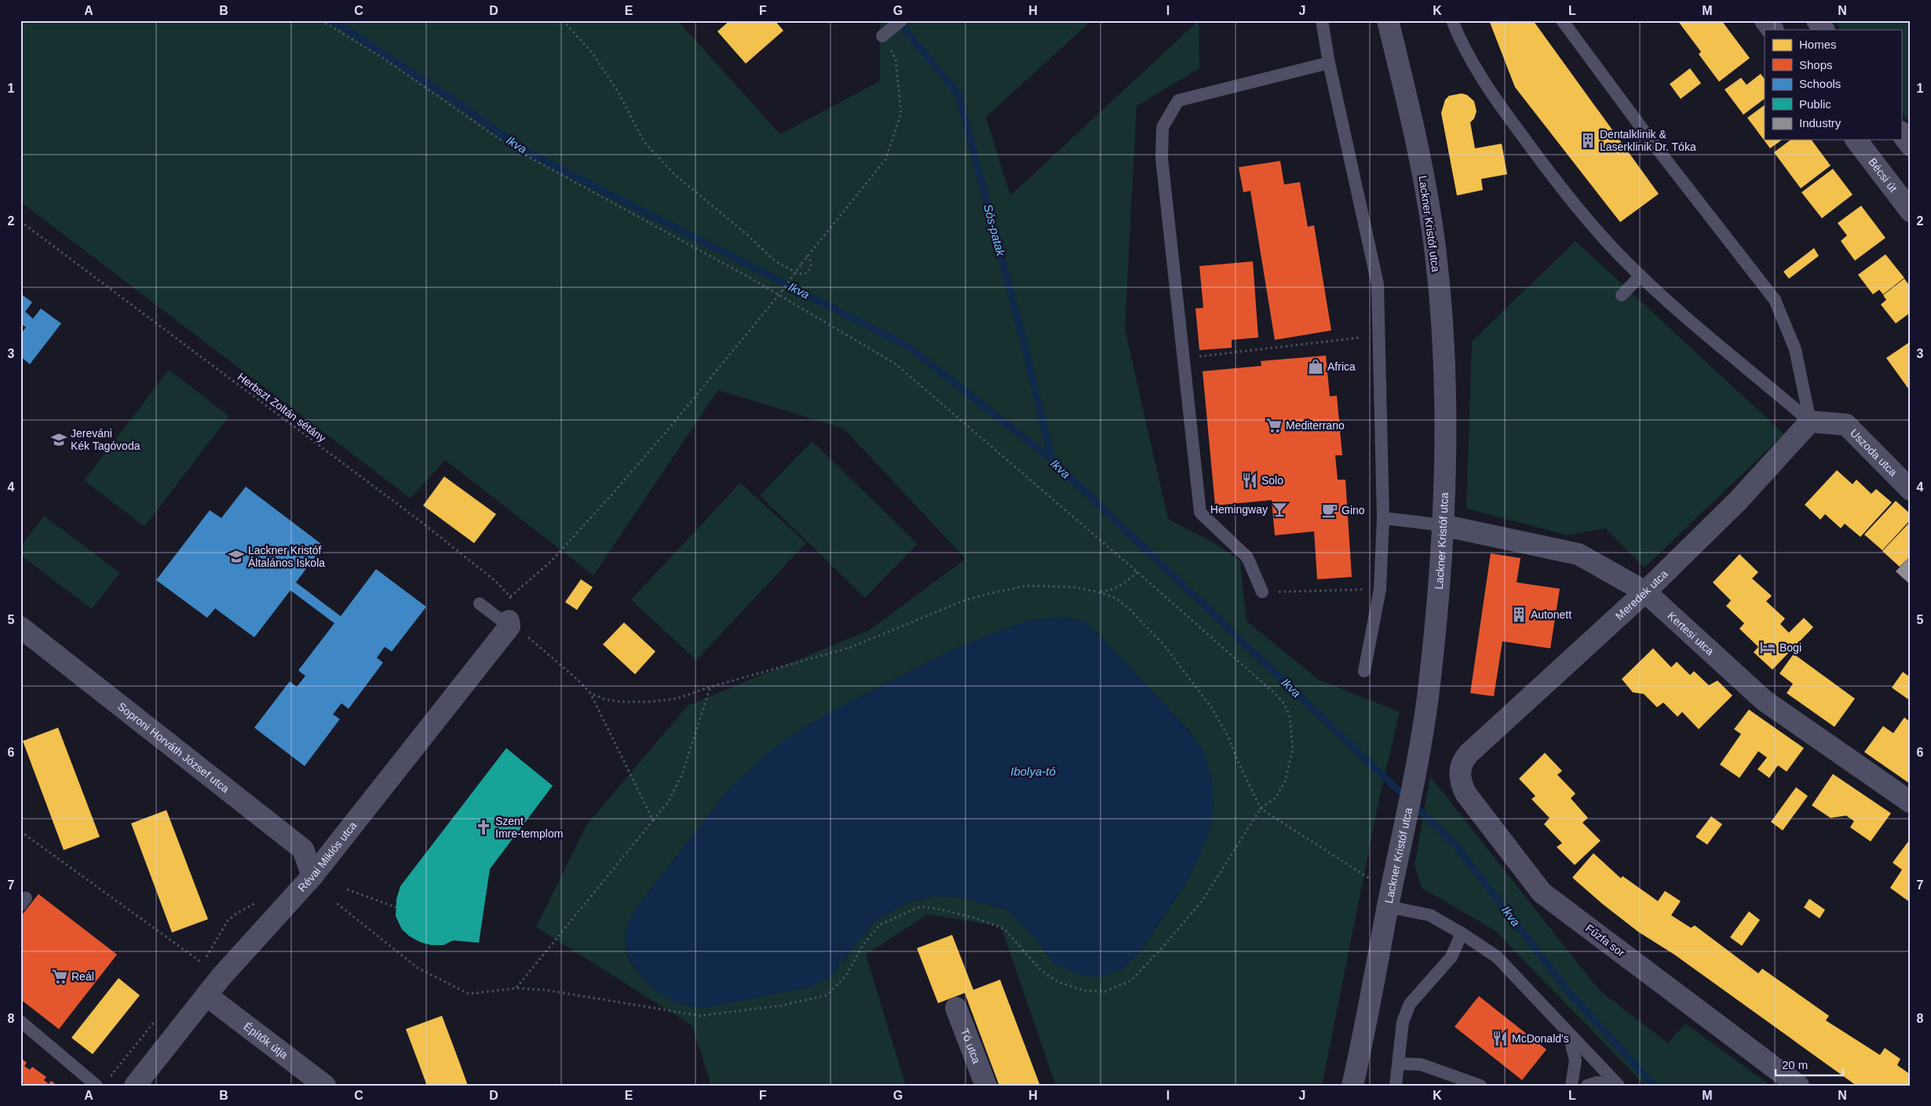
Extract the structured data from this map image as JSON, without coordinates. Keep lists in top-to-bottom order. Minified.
{"streets":{"street":["Bécsi út","Lackner Kristóf utca","Uszoda utca","Meredek utca","Kertesi utca","Soproni Horváth József utca","Révai Miklós utca","Fűzfa sor","Építők útja","Tó utca"],"path":["Herbszt Zoltán sétány"]},"crossings":[["Lackner Kristóf utca","Kertesi utca"],["Uszoda utca","Meredek utca"],["Meredek utca","Kertesi utca"],["Meredek utca","Fűzfa sor"],["Soproni Horváth József utca","Révai Miklós utca"],["Révai Miklós utca","Építők útja"]],"water":["Ikva","Sós-patak","Ibolya-tó"],"places":{"building":["Dentalklinik & Laserklinik Dr. Tóka","Autonett"],"shop":["Africa"],"supermarket":["Mediterrano","Reál"],"school or university":["Jereváni Kék Tagóvoda","Lackner Kristóf Általános Iskola"],"restaurant":["Solo","McDonald's"],"bar":["Hemingway"],"cafe":["Gino"],"hotel":["Bogi"],"church":["Szent Imre-templom"]},"legend":["Homes","Shops","Schools","Public","Industry"],"scale_bar":"20 m","grid":{"columns":["A","B","C","D","E","F","G","H","I","J","K","L","M","N"],"rows":["1","2","3","4","5","6","7","8"]}}
